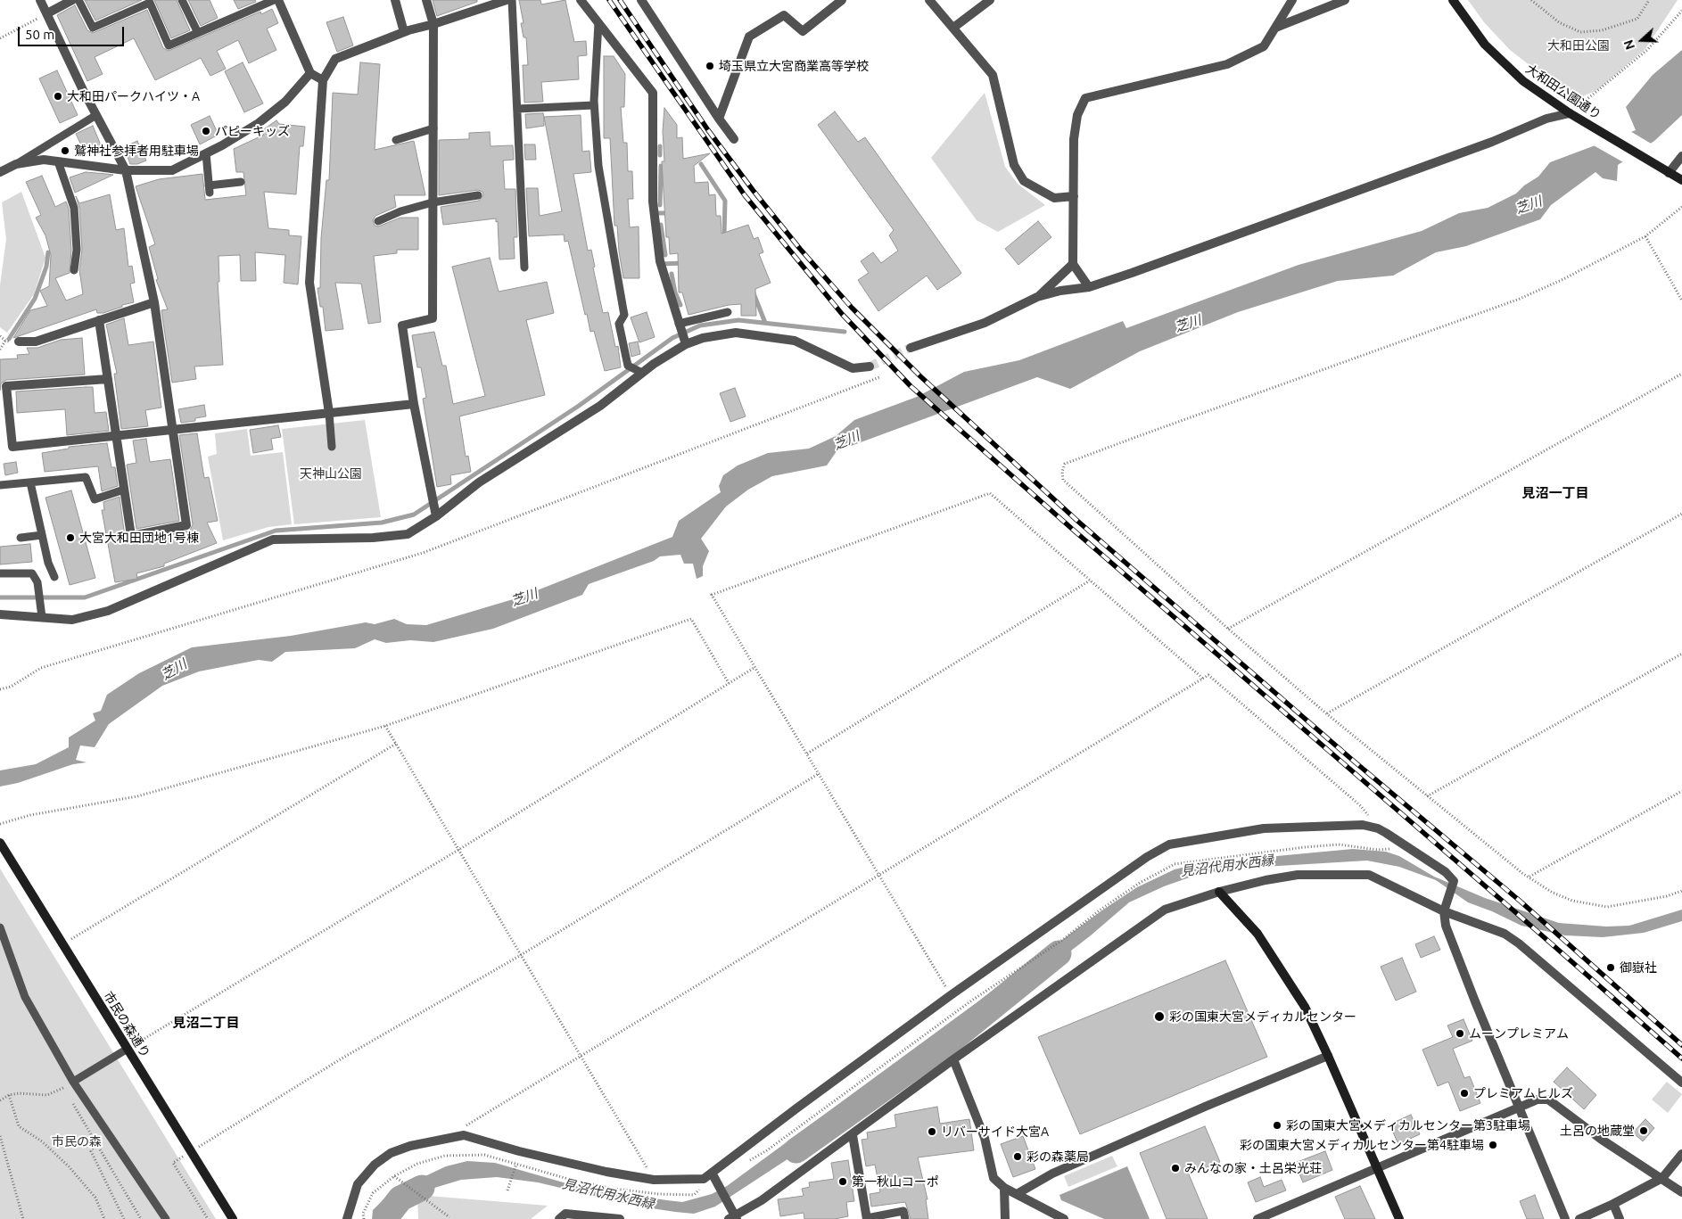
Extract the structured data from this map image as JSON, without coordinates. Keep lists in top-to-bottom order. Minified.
{"streets":{"street":["大和田公園通り","市民の森通り"]},"districts":["見沼一丁目","見沼二丁目"],"water":["芝川","見沼代用水西縁","見沼代用水西緑"],"parks":["大和田公園","天神山公園","市民の森"],"places":["埼玉県立大宮商業高等学校","大和田パークハイツ・A","パピーキッズ","鷲神社参拝者用駐車場","大宮大和田団地1号棟","御嶽社","彩の国東大宮メディカルセンター","ムーンプレミアム","プレミアムヒルズ","彩の国東大宮メディカルセンター第3駐車場","土呂の地蔵堂","リバーサイド大宮A","彩の国東大宮メディカルセンター第4駐車場","彩の森薬局","みんなの家・土呂栄光荘","第一秋山コーポ"],"scale_bar":"50 m","north":"left"}
